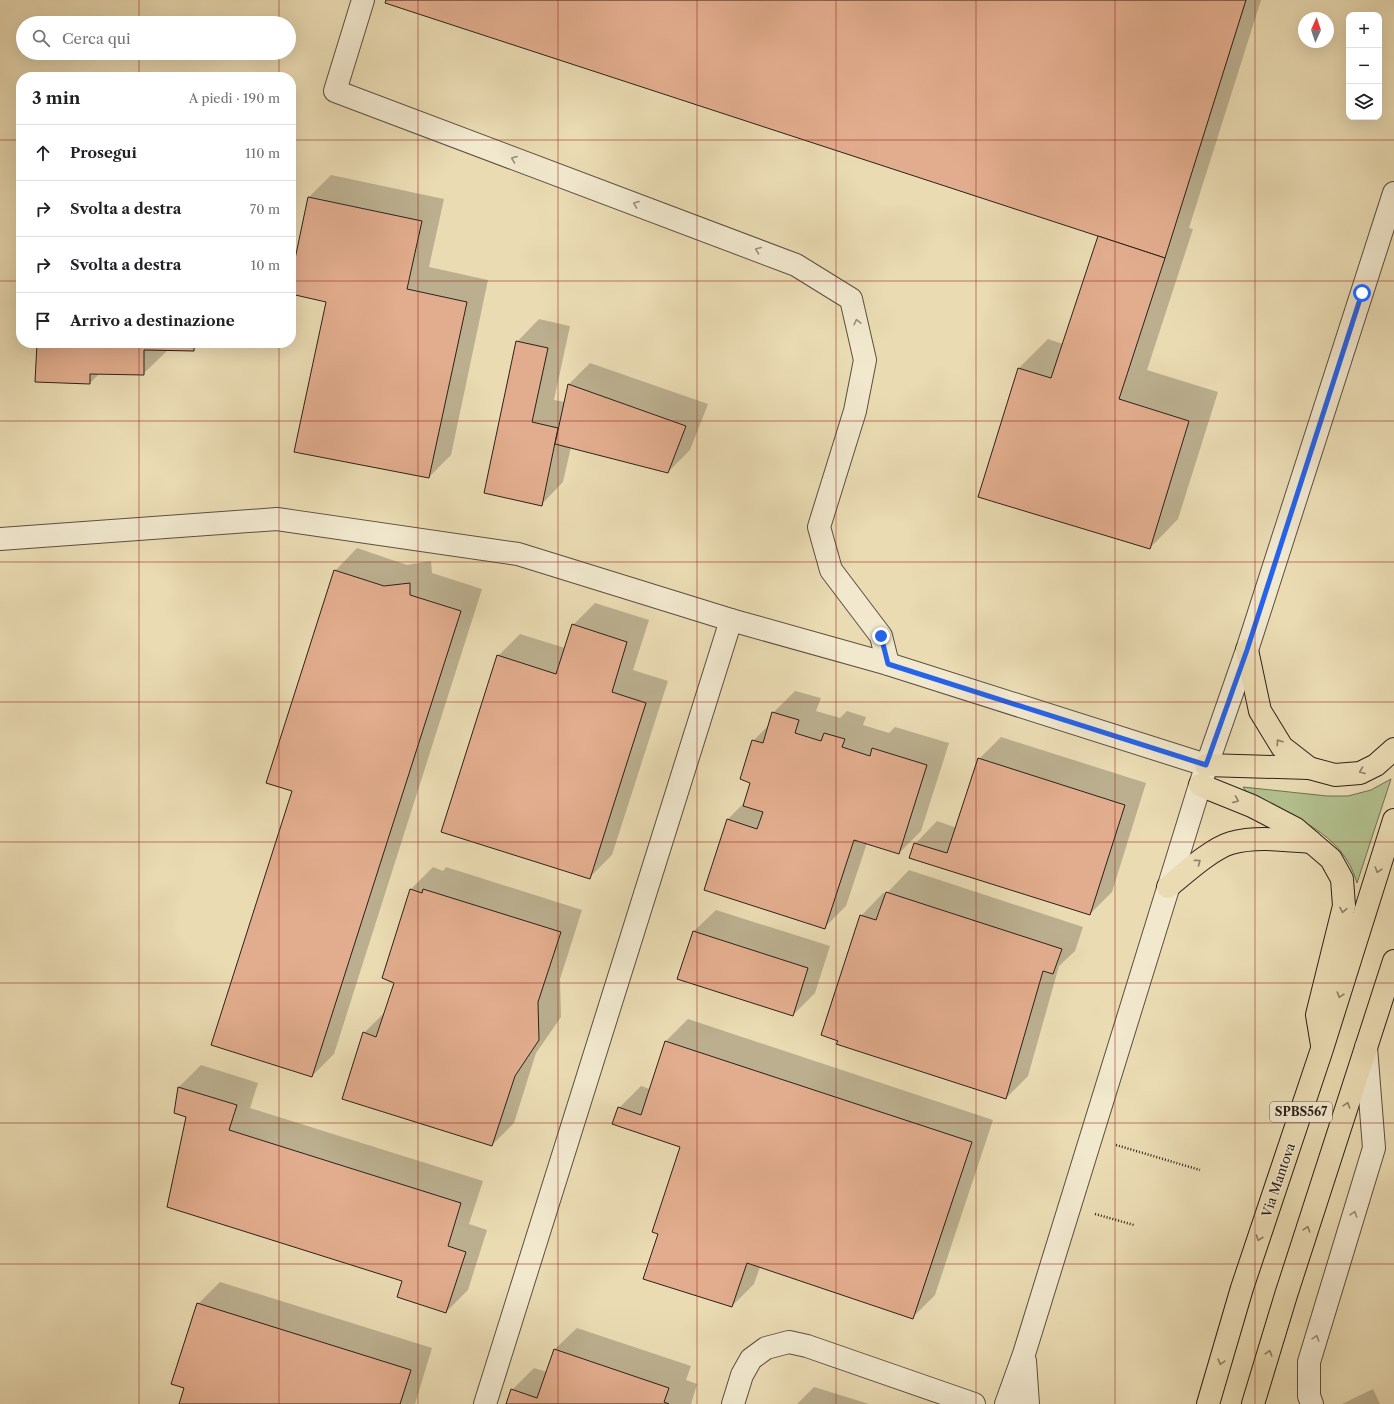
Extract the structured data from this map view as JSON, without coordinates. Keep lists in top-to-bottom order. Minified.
{"streets":{"highway":["SPBS567","Via Mantova"]},"north":"top","page":{"map_buttons":["+","−"],"search":"Cerca qui","heading":["3 min","A piedi · 190 m"],"list":[["Prosegui","110 m"],["Svolta a destra","70 m"],["Svolta a destra","10 m"],"Arrivo a destinazione"]}}
